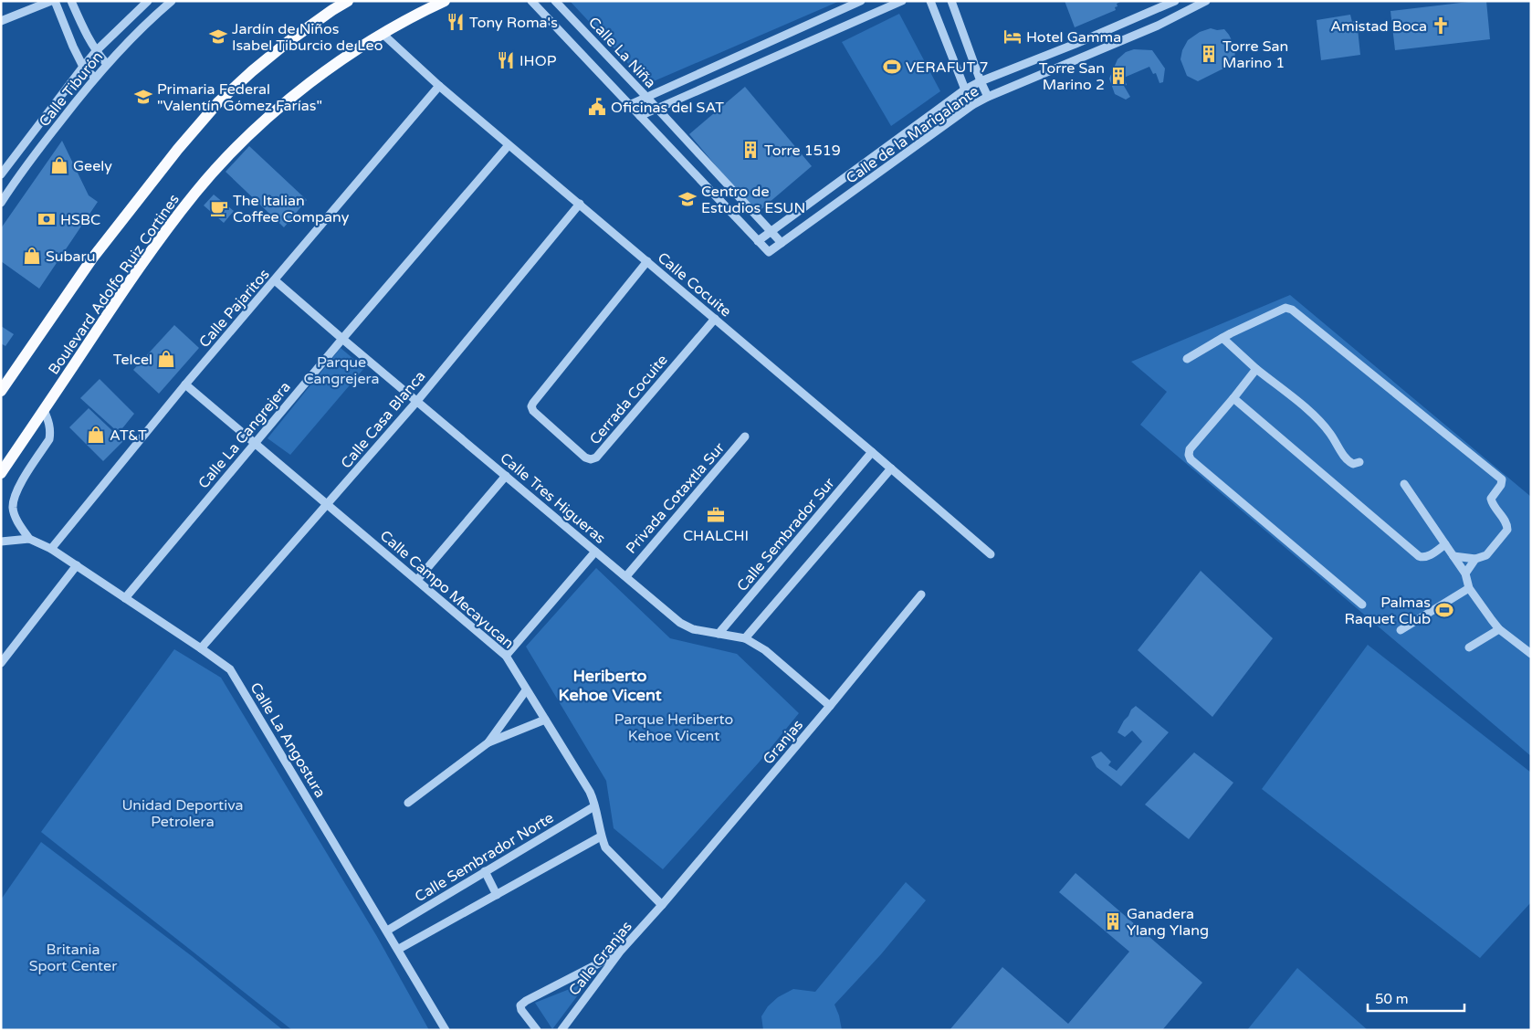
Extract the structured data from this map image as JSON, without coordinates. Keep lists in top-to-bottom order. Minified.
{"streets":{"main road":["Boulevard Adolfo Ruiz Cortines"],"street":["Calle La Niña","Calle Tiburón","Calle de la Marigalante","Calle Cocuite","Calle Pajaritos","Cerrada Cocuite","Calle Casa Blanca","Calle La Cangrejera","Calle Tres Higueras","Privada Cotaxtla Sur","Calle Sembrador Sur","Calle Campo Mecayucan","Calle La Angostura","Granjas","Calle Sembrador Norte","Calle Granjas"]},"crossings":[["Calle La Niña","Calle de la Marigalante"],["Boulevard Adolfo Ruiz Cortines","Calle Cocuite"],["Calle Cocuite","Calle Pajaritos"],["Calle Cocuite","Cerrada Cocuite"],["Calle Cocuite","Calle Casa Blanca"],["Calle Cocuite","Calle La Cangrejera"],["Calle Cocuite","Calle Sembrador Sur"],["Calle Pajaritos","Calle Tres Higueras"],["Calle Pajaritos","Calle Campo Mecayucan"],["Calle Pajaritos","Calle La Angostura"],["Calle Casa Blanca","Calle Tres Higueras"],["Calle Casa Blanca","Calle Campo Mecayucan"],["Calle Casa Blanca","Calle La Angostura"],["Calle La Cangrejera","Calle Tres Higueras"],["Calle La Cangrejera","Calle Campo Mecayucan"],["Calle La Cangrejera","Calle La Angostura"],["Calle Tres Higueras","Privada Cotaxtla Sur"],["Calle Tres Higueras","Calle Sembrador Sur"],["Calle Tres Higueras","Granjas"],["Calle Campo Mecayucan","Granjas"],["Calle Campo Mecayucan","Calle Sembrador Norte"],["Calle Campo Mecayucan","Calle Granjas"],["Calle La Angostura","Calle Sembrador Norte"],["Granjas","Calle Granjas"]],"districts":["Heriberto Kehoe Vicent"],"parks":["Parque Cangrejera","Parque Heriberto Kehoe Vicent","Unidad Deportiva Petrolera","Britania Sport Center"],"places":{"restaurant":["Tony Roma's","IHOP"],"church":["Amistad Boca"],"school or university":["Jardín de Niños Isabel Tiburcio de Leo","Primaria Federal \"Valentín Gómez Farías\"","Centro de Estudios ESUN"],"hotel":["Hotel Gamma"],"building":["Torre San Marino 1","Torre San Marino 2","Torre 1519","Ganadera Ylang Ylang"],"sports":["VERAFUT 7","Palmas Raquet Club"],"public building":["Oficinas del SAT"],"shop":["Geely","Subaru","Telcel","AT&T"],"cafe":["The Italian Coffee Company"],"bank":["HSBC"],"office":["CHALCHI"]},"scale_bar":"50 m"}
